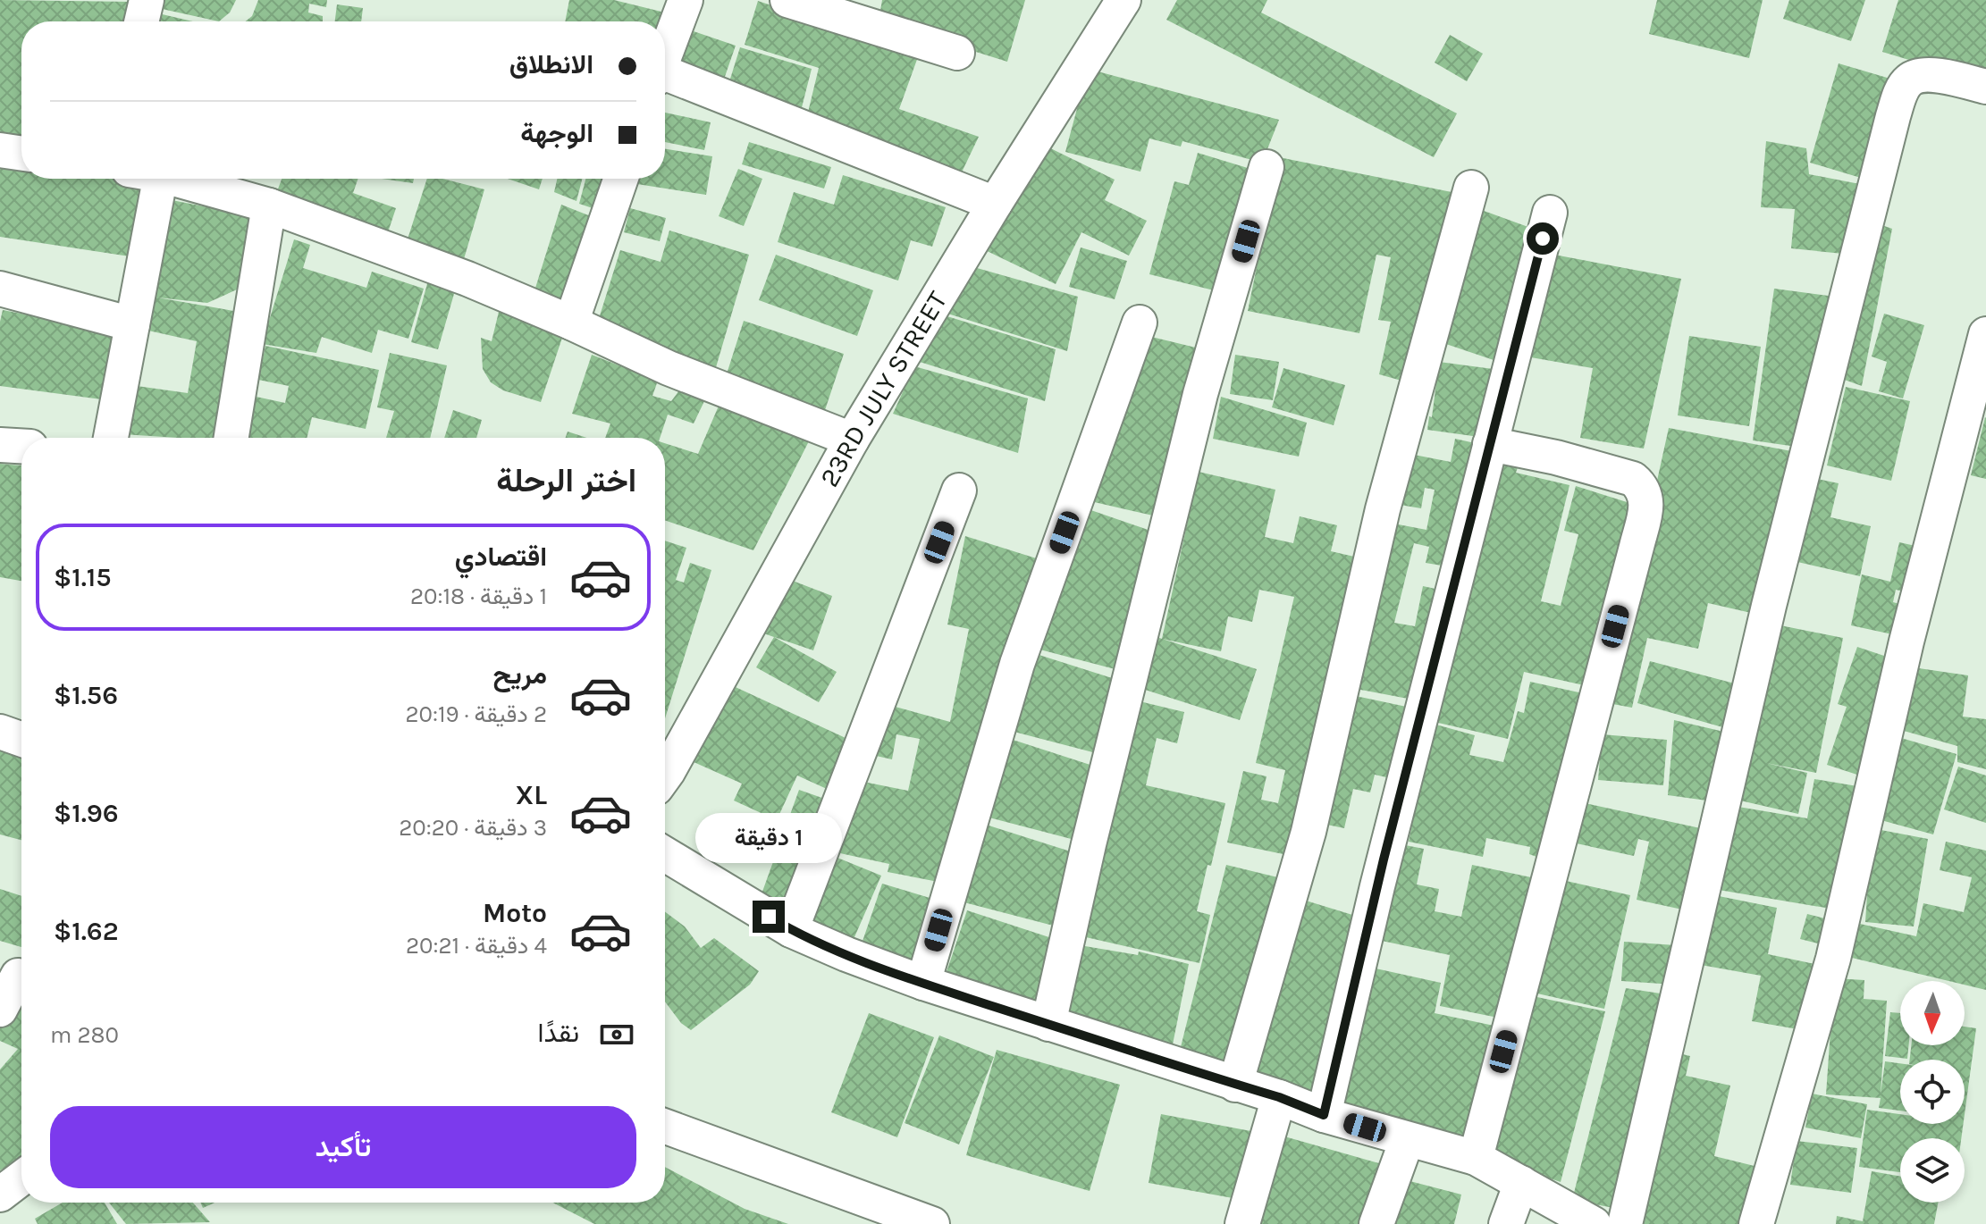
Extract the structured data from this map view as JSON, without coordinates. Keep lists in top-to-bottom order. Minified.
{"streets":{"street":["23RD JULY STREET"]},"north":"bottom","page":{"banner":["الانطلاق","الوجهة"],"heading":"اختر الرحلة","list":[{"name":"اقتصادي","note":"1 دقيقة · 20:18","value":"$1.15"},{"name":"مريح","note":"2 دقيقة · 20:19","value":"$1.56"},{"name":"XL","note":"3 دقيقة · 20:20","value":"$1.96"},{"name":"Moto","note":"4 دقيقة · 20:21","value":"$1.62"}],"bubble":"1 دقيقة","pay":["نقدًا","280 m"],"buttons":"تأكيد"}}
